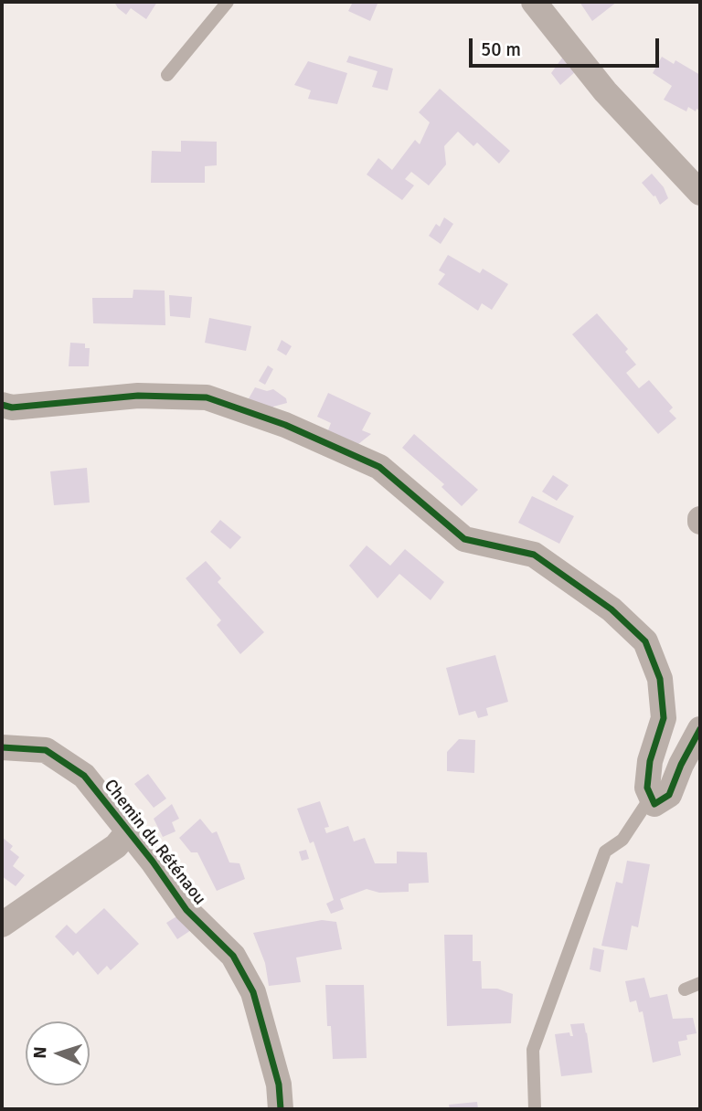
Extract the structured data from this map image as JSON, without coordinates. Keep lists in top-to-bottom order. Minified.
{"streets":{"street":["Chemin du Réténaou"]},"scale_bar":"50 m","north":"left"}
